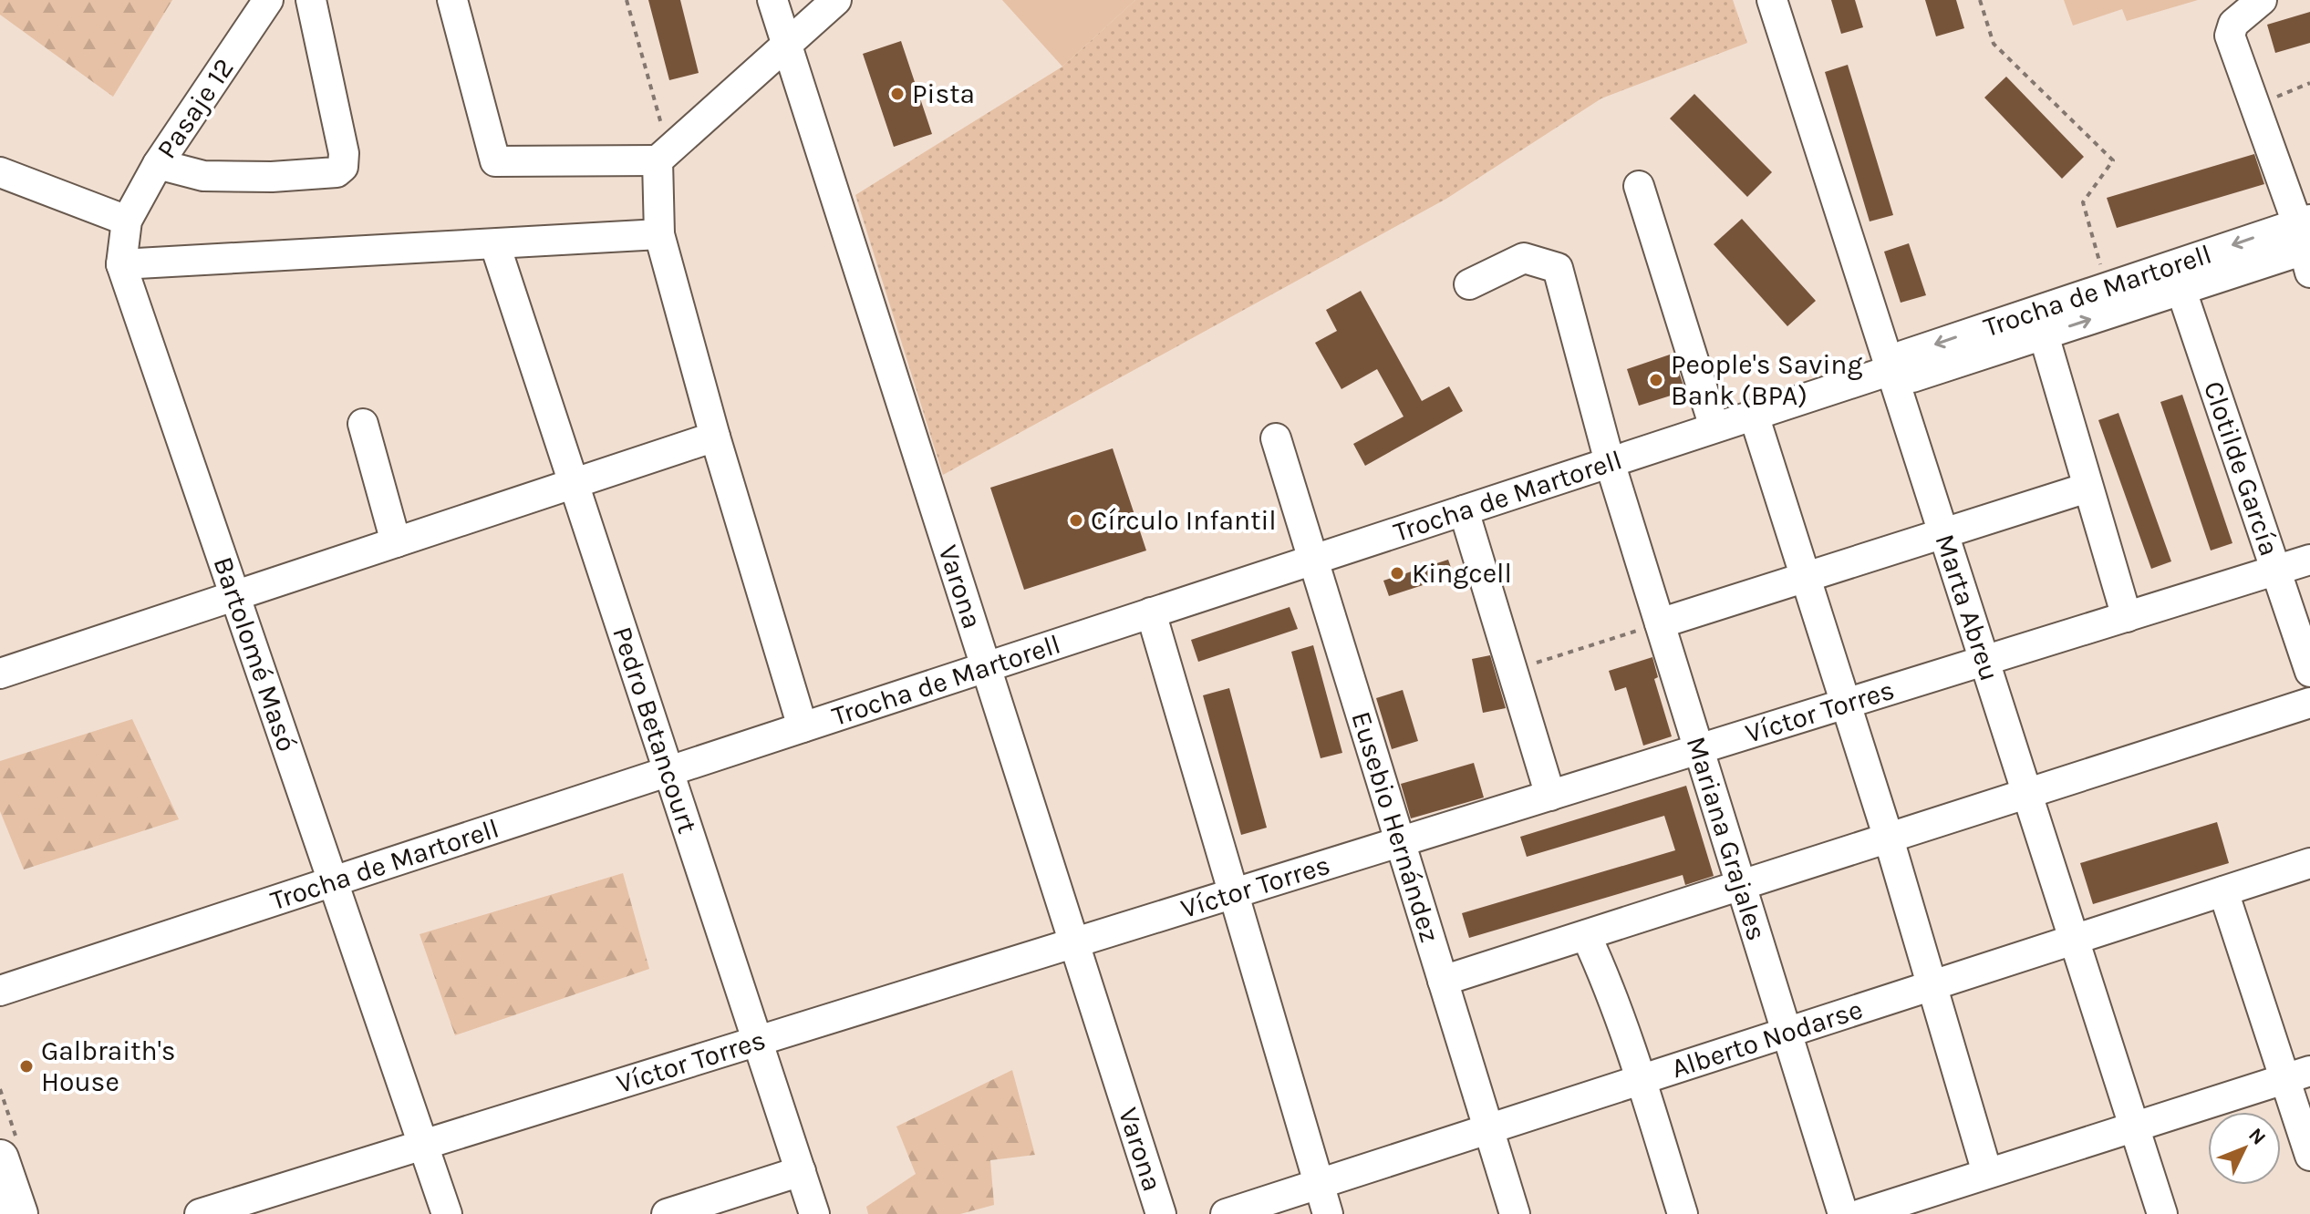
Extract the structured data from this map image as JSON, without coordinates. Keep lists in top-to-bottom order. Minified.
{"streets":{"street":["Pasaje 12","Trocha de Martorell","Clotilde García","Varona","Marta Abreu","Bartolomé Masó","Víctor Torres","Pedro Betancourt","Eusebio Hernández","Mariana Grajales","Alberto Nodarse"]},"crossings":[["Pasaje 12","Bartolomé Masó"],["Trocha de Martorell","Clotilde García"],["Trocha de Martorell","Varona"],["Trocha de Martorell","Marta Abreu"],["Trocha de Martorell","Bartolomé Masó"],["Trocha de Martorell","Pedro Betancourt"],["Trocha de Martorell","Eusebio Hernández"],["Trocha de Martorell","Mariana Grajales"],["Clotilde García","Víctor Torres"],["Varona","Víctor Torres"],["Marta Abreu","Víctor Torres"],["Marta Abreu","Alberto Nodarse"],["Bartolomé Masó","Víctor Torres"],["Víctor Torres","Pedro Betancourt"],["Víctor Torres","Eusebio Hernández"],["Víctor Torres","Mariana Grajales"],["Eusebio Hernández","Alberto Nodarse"],["Mariana Grajales","Alberto Nodarse"]],"places":["Pista","People's Saving Bank (BPA)","Círculo Infantil","Kingcell","Galbraith's House"],"north":"top right"}
